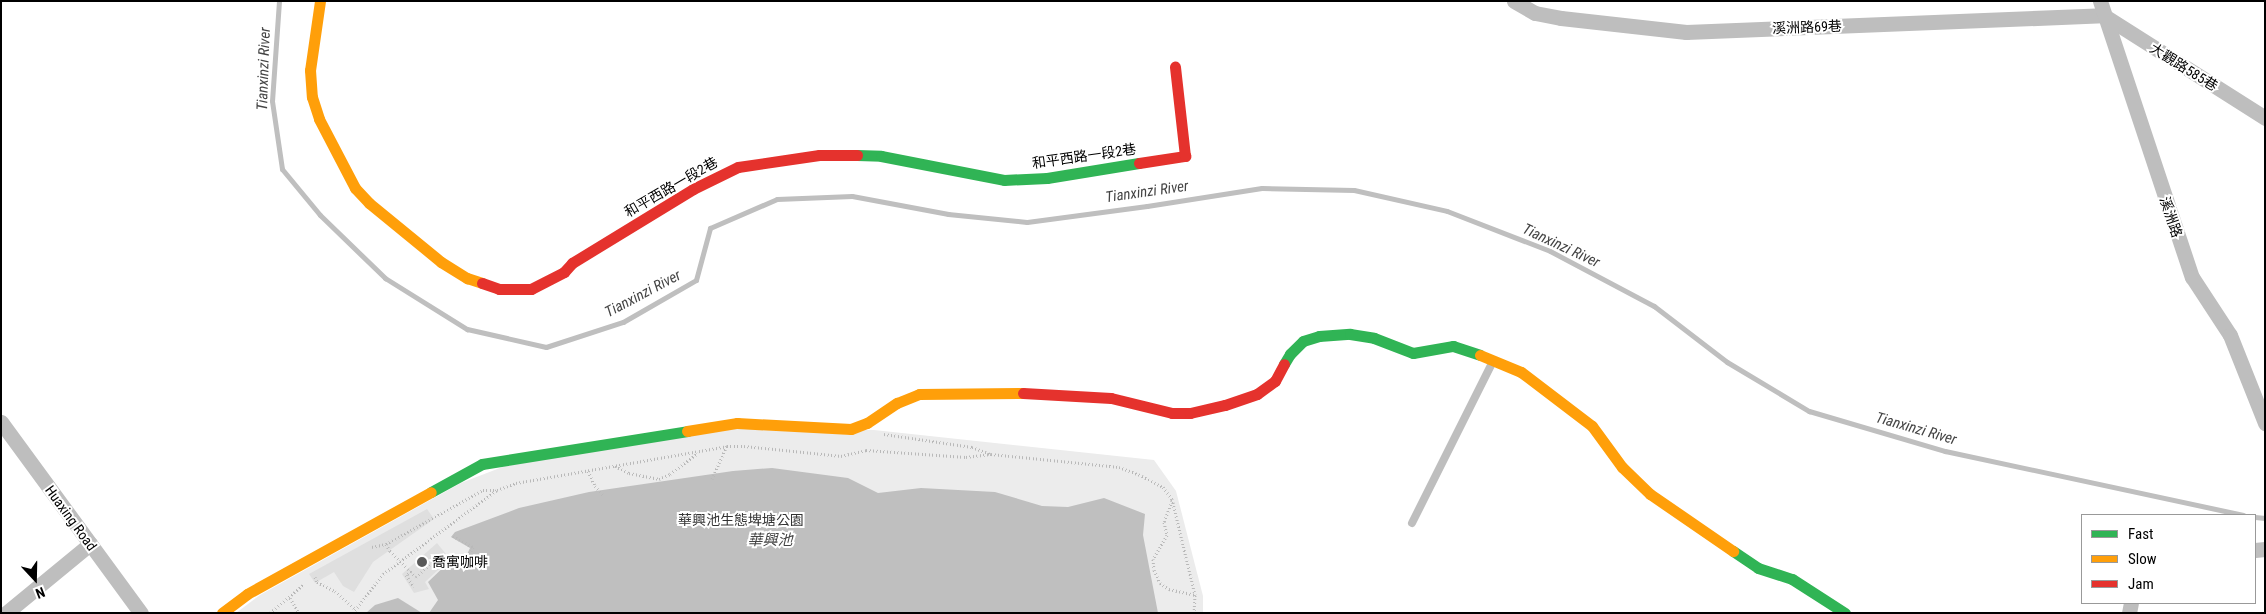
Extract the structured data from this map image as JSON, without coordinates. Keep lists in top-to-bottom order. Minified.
{"streets":{"street":["溪洲路69巷","大觀路585巷","和平西路一段2巷","溪洲路","Huaxing Road"]},"crossings":[["溪洲路69巷","大觀路585巷"],["溪洲路69巷","溪洲路"],["大觀路585巷","溪洲路"]],"water":["Tianxinzi River","華興池"],"parks":["華興池生態埤塘公園"],"places":["喬寓咖啡"],"legend":["Fast","Slow","Jam"],"north":"bottom"}
